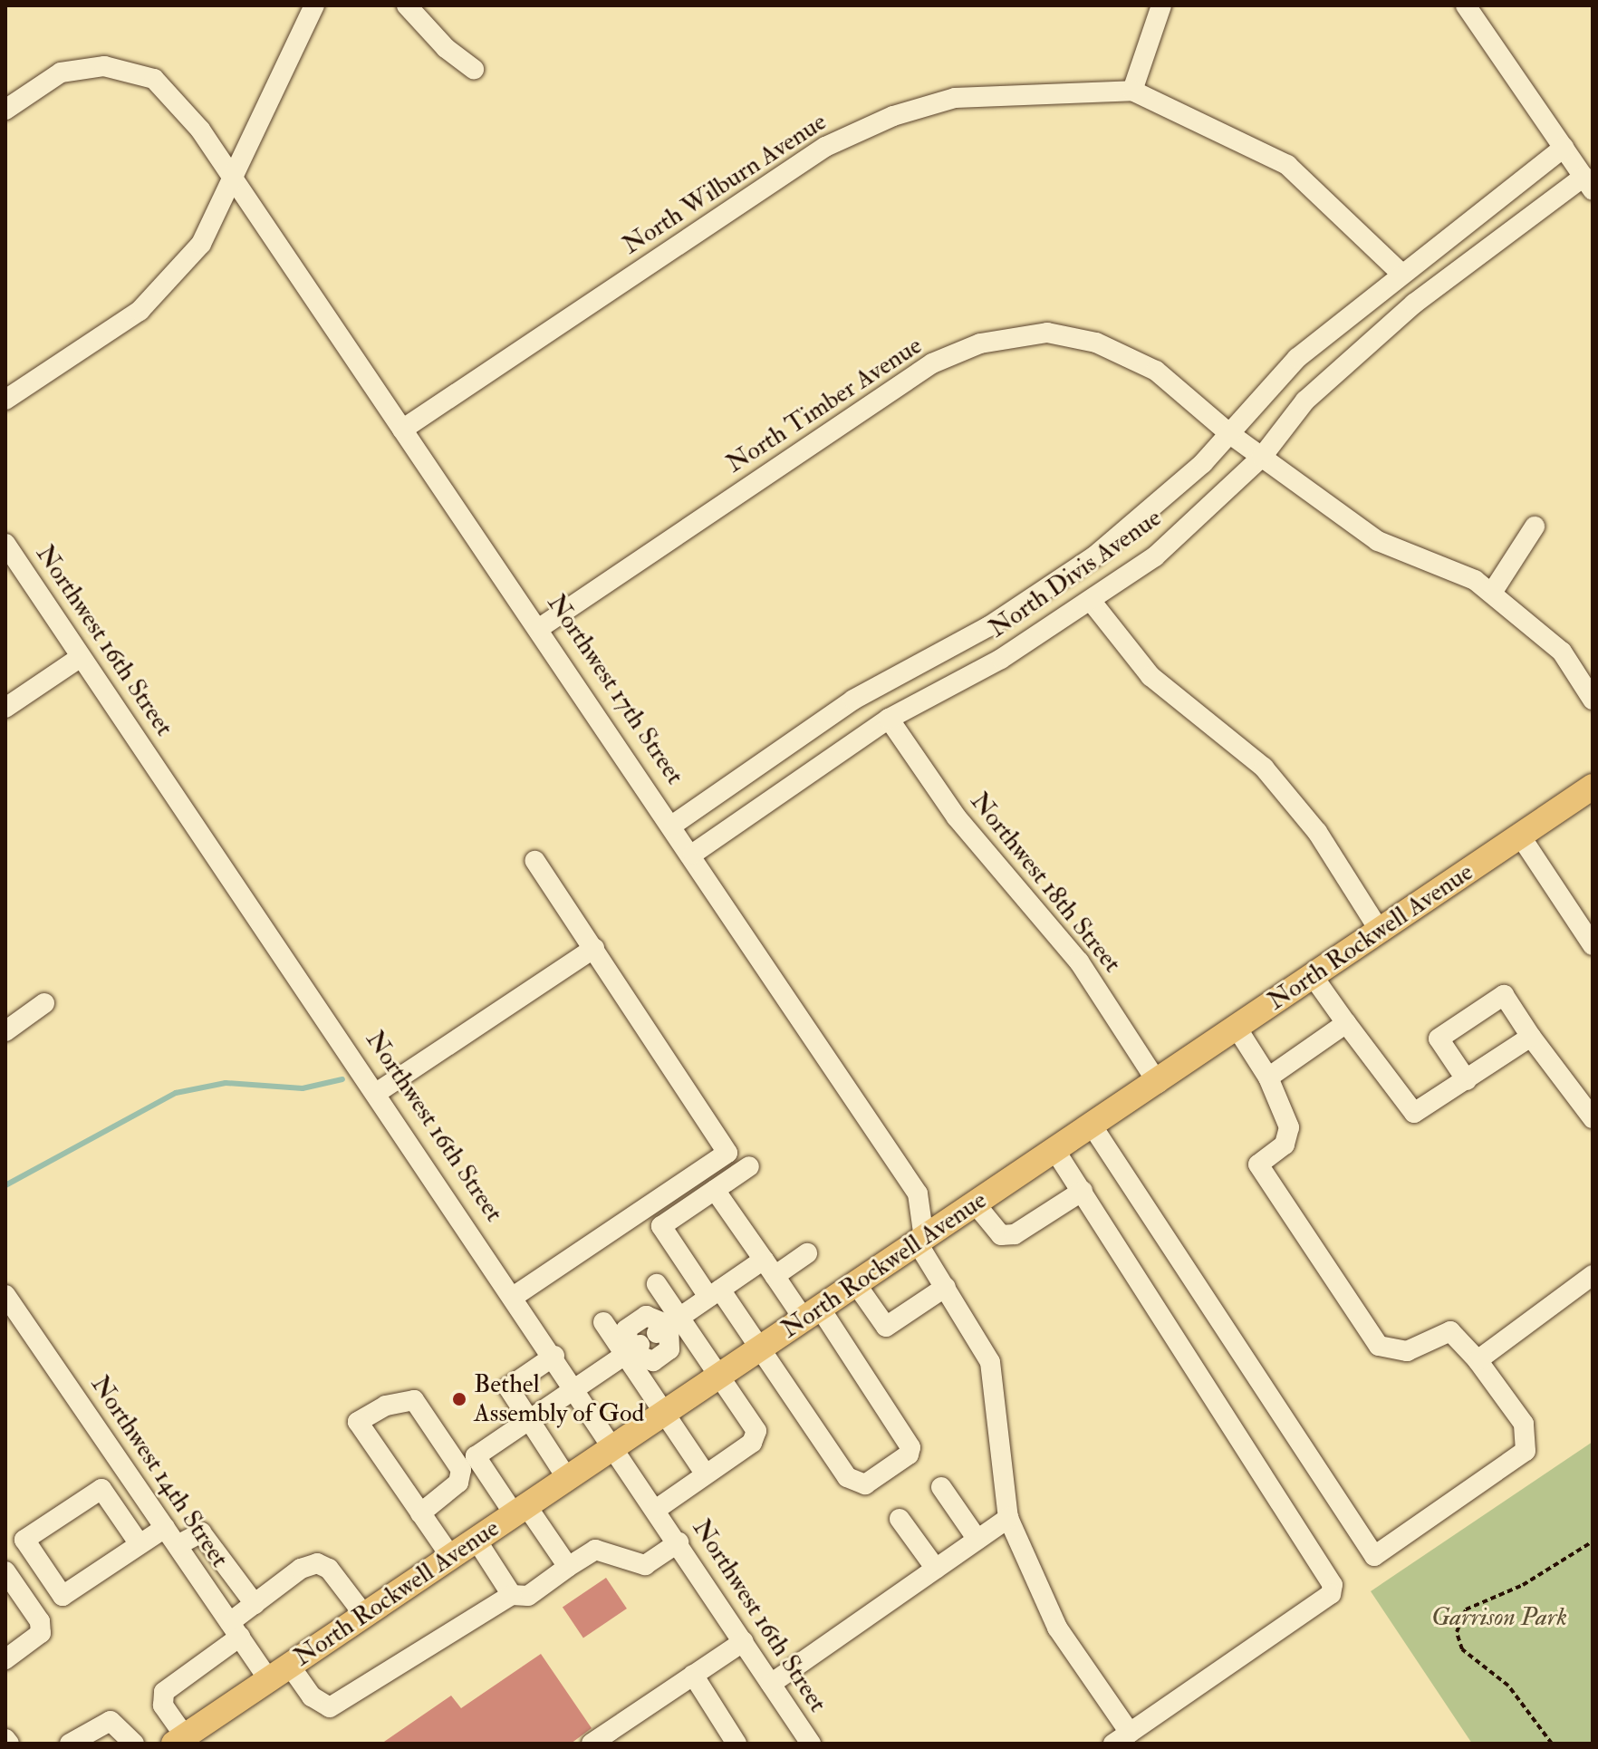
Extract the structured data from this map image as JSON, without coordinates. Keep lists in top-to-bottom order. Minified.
{"streets":{"main road":["North Rockwell Avenue"],"street":["North Wilburn Avenue","North Timber Avenue","North Divis Avenue","Northwest 16th Street","Northwest 17th Street","Northwest 18th Street","Northwest 14th Street"]},"crossings":[["North Wilburn Avenue","North Divis Avenue"],["North Wilburn Avenue","Northwest 17th Street"],["North Timber Avenue","North Divis Avenue"],["North Timber Avenue","Northwest 17th Street"],["North Divis Avenue","Northwest 17th Street"],["North Divis Avenue","Northwest 18th Street"],["Northwest 16th Street","North Rockwell Avenue"],["Northwest 17th Street","North Rockwell Avenue"],["Northwest 18th Street","North Rockwell Avenue"],["North Rockwell Avenue","Northwest 14th Street"]],"parks":["Garrison Park"],"places":["Bethel Assembly of God"]}
